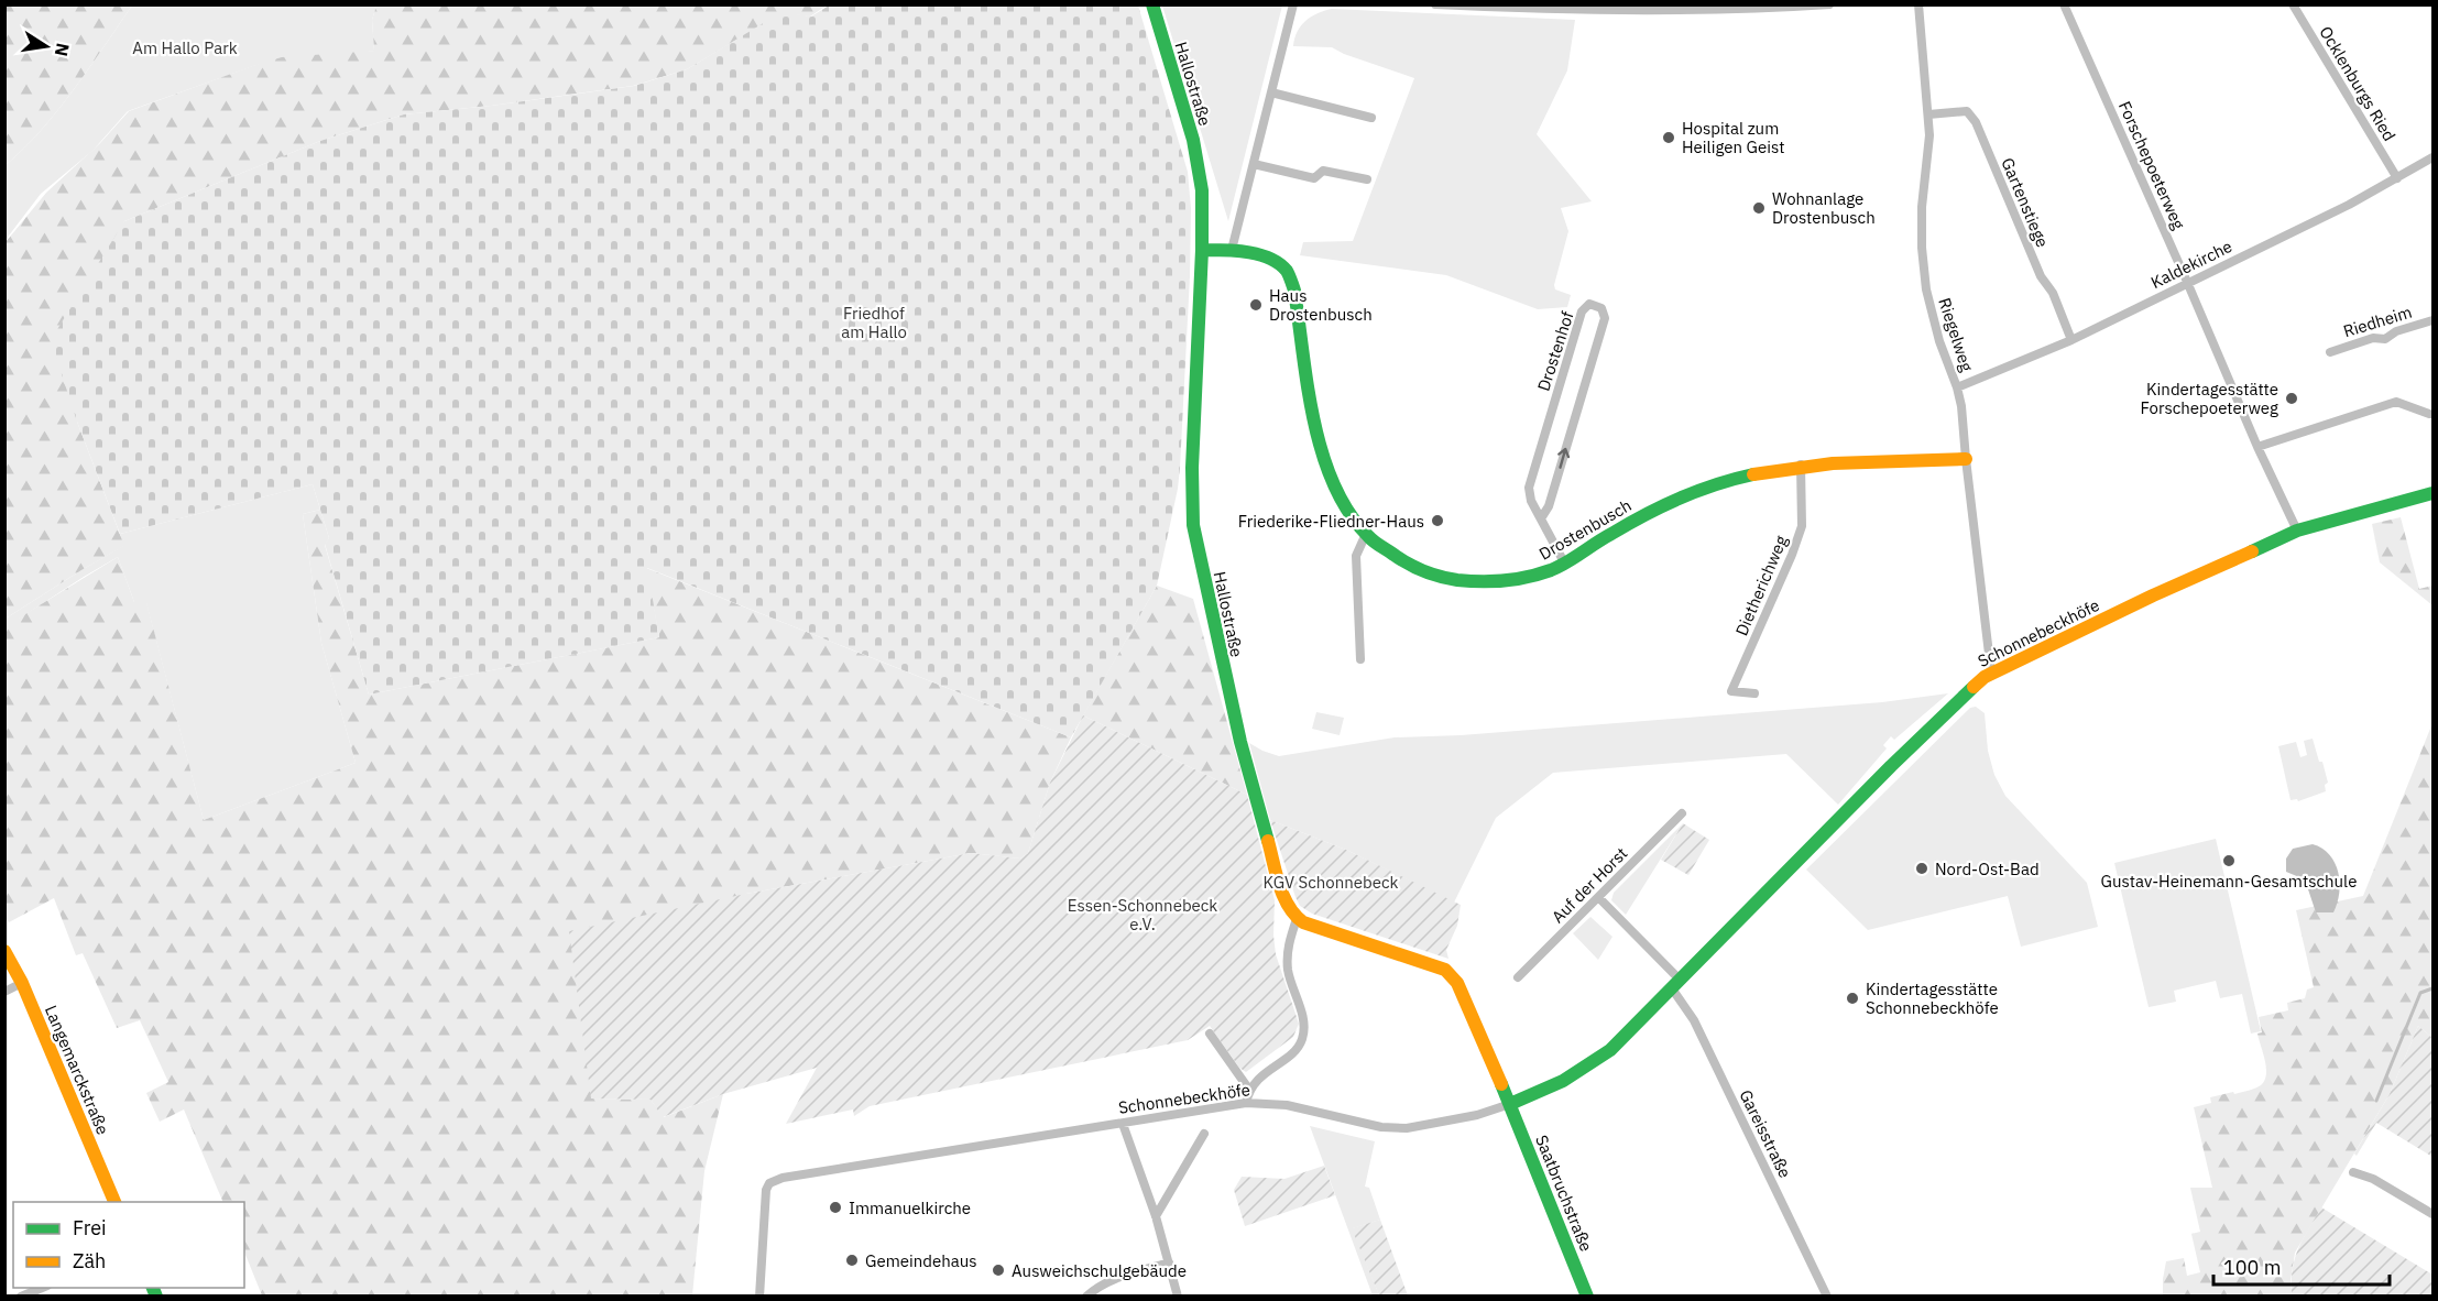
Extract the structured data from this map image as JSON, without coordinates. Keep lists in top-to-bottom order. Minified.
{"streets":{"street":["Hallostraße","Ocklenburgs Ried","Forschepoeterweg","Gartenstiege","Kaldekirche","Riedheim","Riegelweg","Drostenhof","Drostenbusch","Dietherichweg","Schonnebeckhöfe","Auf der Horst","Langemarckstraße","Gareisstraße","Saatbruchstraße"]},"crossings":[["Hallostraße","Drostenbusch"],["Ocklenburgs Ried","Kaldekirche"],["Forschepoeterweg","Kaldekirche"],["Forschepoeterweg","Schonnebeckhöfe"],["Gartenstiege","Kaldekirche"],["Gartenstiege","Riegelweg"],["Kaldekirche","Riegelweg"],["Riegelweg","Drostenbusch"],["Riegelweg","Schonnebeckhöfe"],["Drostenhof","Drostenbusch"],["Drostenbusch","Dietherichweg"],["Schonnebeckhöfe","Gareisstraße"],["Schonnebeckhöfe","Saatbruchstraße"]],"parks":["Am Hallo Park","Friedhof am Hallo","KGV Schonnebeck","Essen-Schonnebeck e.V."],"places":["Hospital zum Heiligen Geist","Wohnanlage Drostenbusch","Haus Drostenbusch","Kindertagesstätte Forschepoeterweg","Friederike-Fliedner-Haus","Gustav-Heinemann-Gesamtschule","Nord-Ost-Bad","Kindertagesstätte Schonnebeckhöfe","Immanuelkirche","Gemeindehaus","Ausweichschulgebäude"],"legend":["Frei","Zäh"],"scale_bar":"100 m","north":"right"}
